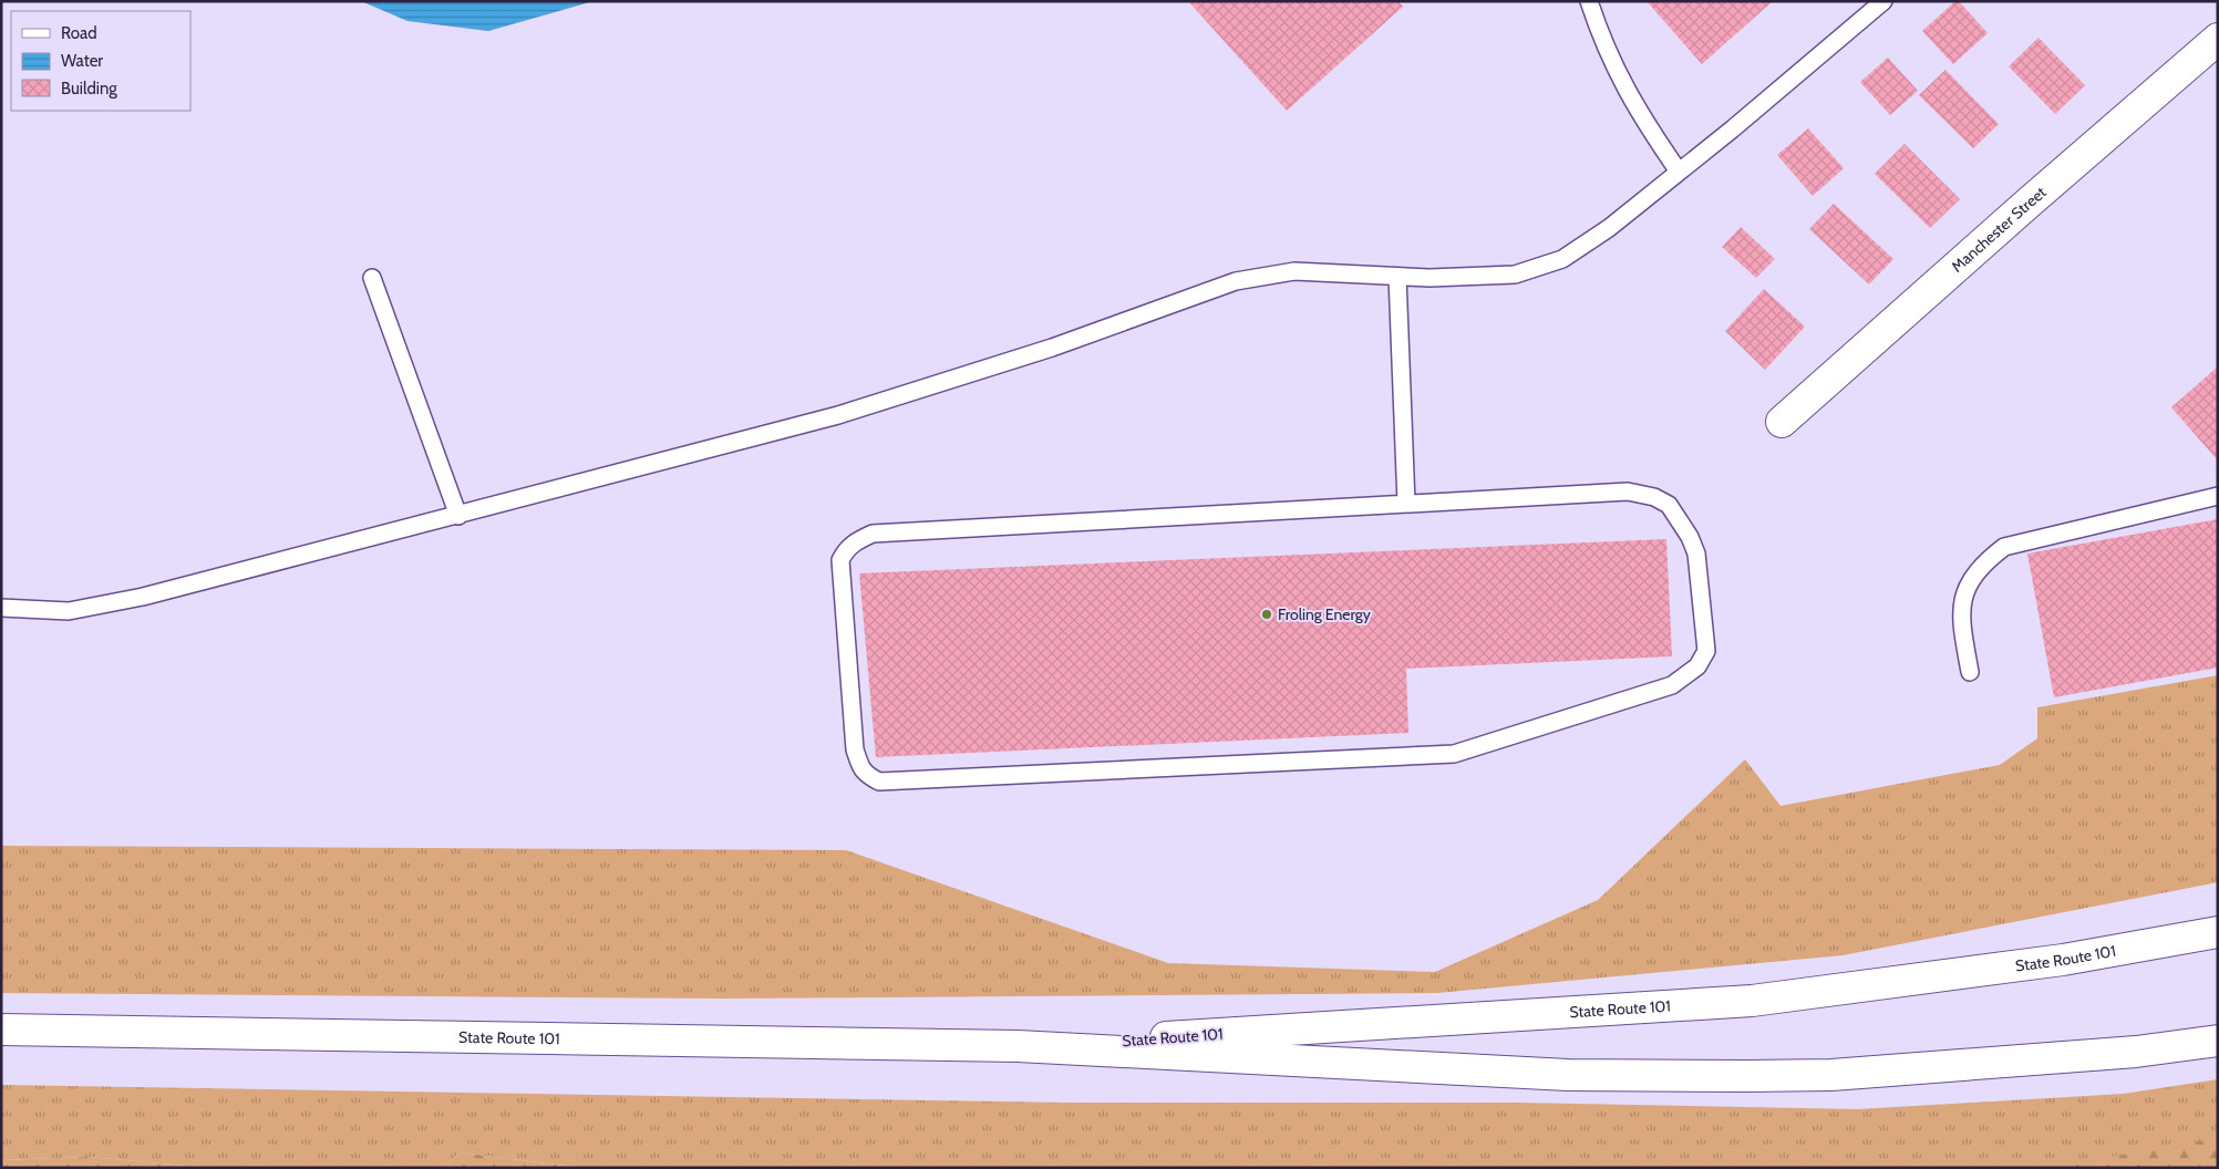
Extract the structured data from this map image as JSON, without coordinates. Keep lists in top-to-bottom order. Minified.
{"streets":{"main road":["Manchester Street","State Route 101"]},"places":["Froling Energy"],"legend":["Road","Water","Building"]}
